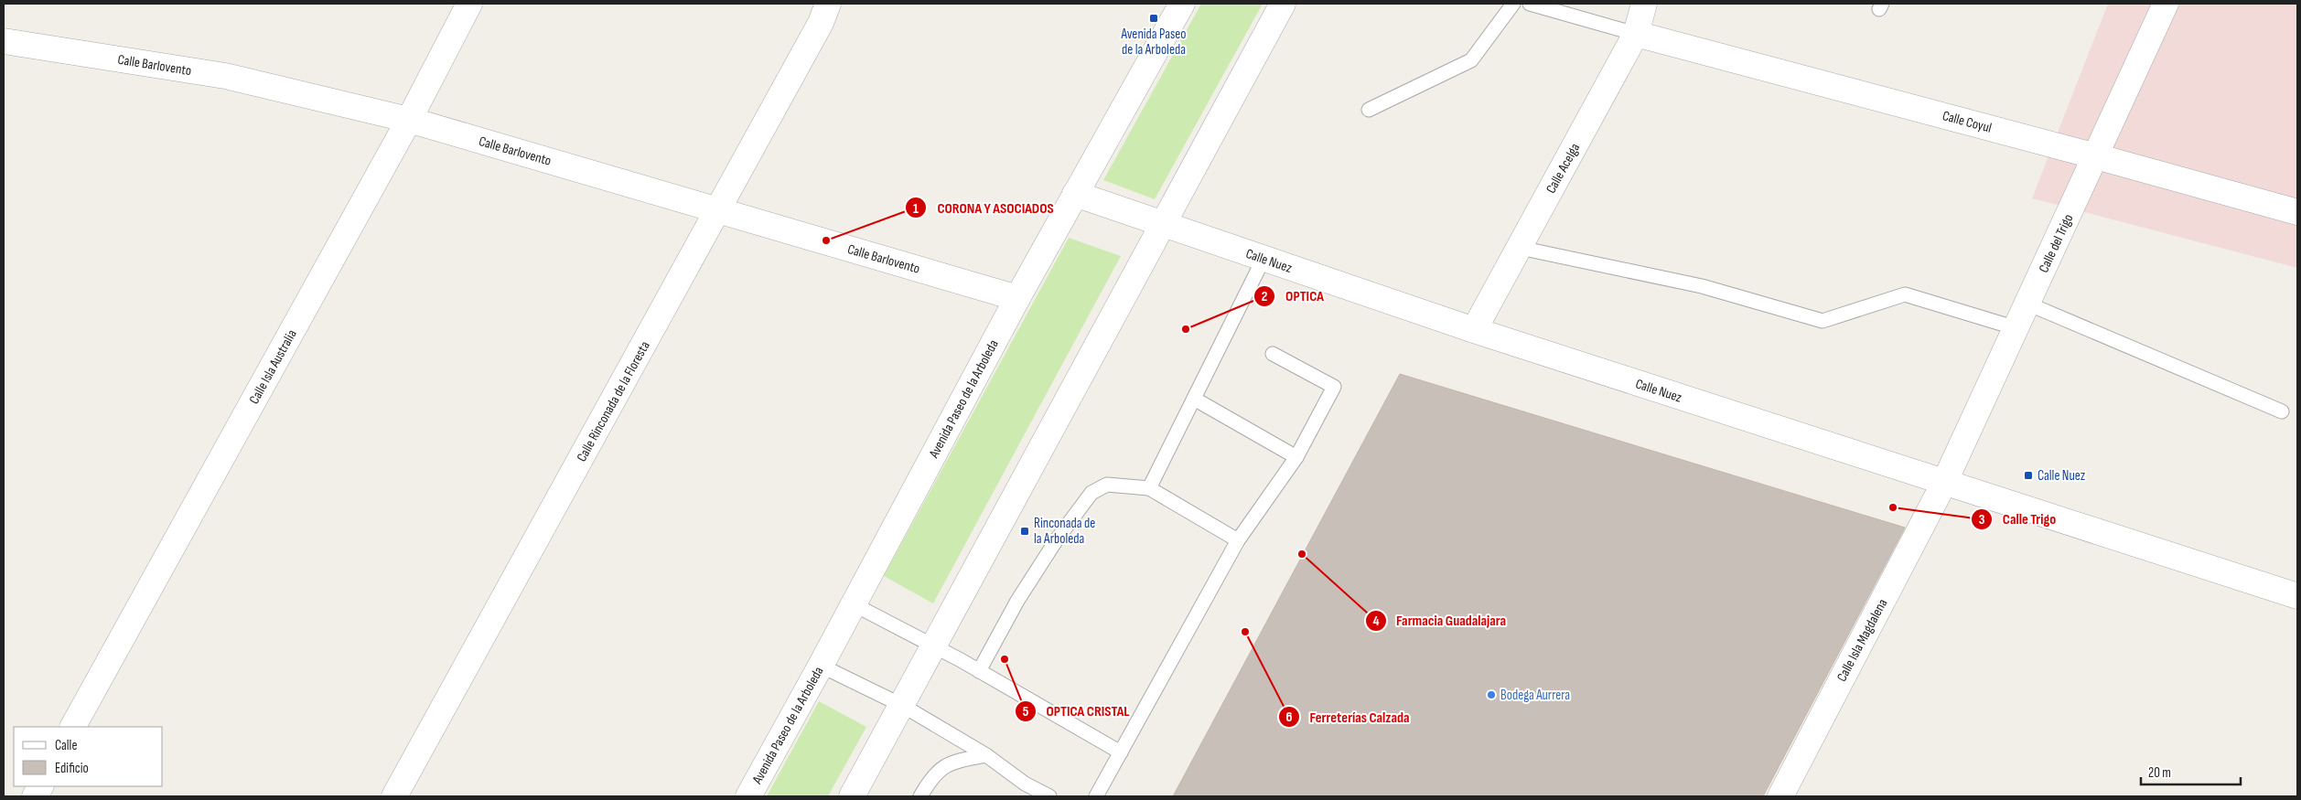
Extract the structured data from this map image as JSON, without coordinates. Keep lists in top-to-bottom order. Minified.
{"streets":{"street":["Calle Barlovento","Calle Coyul","Calle Acelga","Calle del Trigo","Calle Nuez","Calle Isla Australia","Avenida Paseo de la Arboleda","Calle Rinconada de la Floresta","Calle Isla Magdalena"]},"crossings":[["Calle Barlovento","Calle Isla Australia"],["Calle Barlovento","Avenida Paseo de la Arboleda"],["Calle Barlovento","Calle Rinconada de la Floresta"],["Calle Coyul","Calle Acelga"],["Calle Coyul","Calle del Trigo"],["Calle Acelga","Calle Nuez"],["Calle del Trigo","Calle Nuez"],["Calle del Trigo","Calle Isla Magdalena"],["Calle Nuez","Avenida Paseo de la Arboleda"],["Calle Nuez","Calle Isla Magdalena"]],"places":{"transit":["Avenida Paseo de la Arboleda","Calle Nuez","Rinconada de la Arboleda"],"other":["CORONA Y ASOCIADOS","OPTICA","Calle Trigo","Farmacia Guadalajara","Ferreterías Calzada","OPTICA CRISTAL","Bodega Aurrera"]},"legend":["Calle","Edificio"],"scale_bar":"20 m"}
